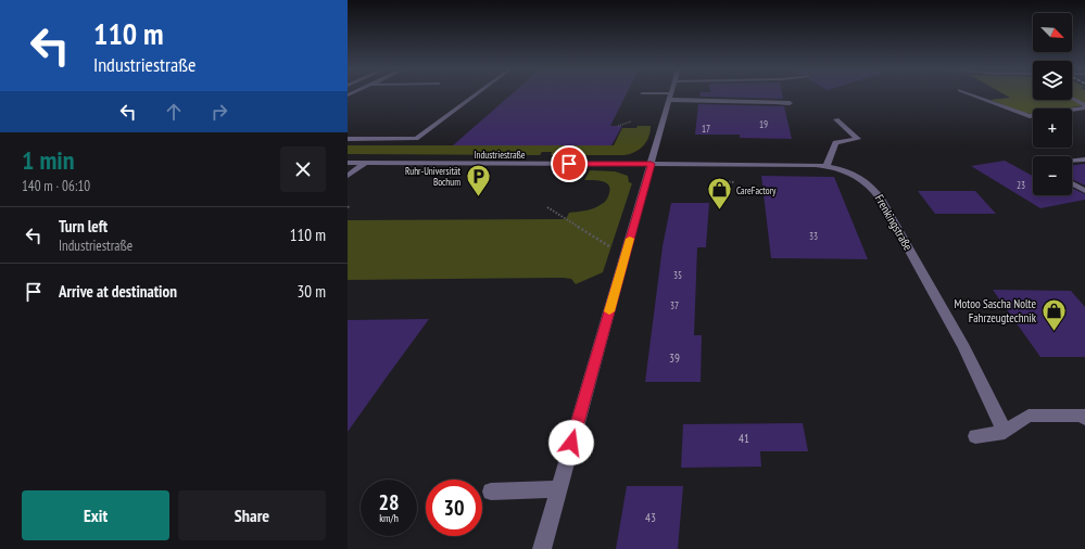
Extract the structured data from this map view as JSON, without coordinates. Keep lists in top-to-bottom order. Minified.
{"streets":{"street":["Industriestraße","Frenkingstraße"]},"crossings":[["Industriestraße","Frenkingstraße"]],"places":{"parking":["Ruhr-Universität Bochum"],"shop":["CareFactory","Motoo Sascha Nolte Fahrzeugtechnik"]},"house_numbers":["19","17","23","33","35","37","39","41","43"],"north":"bottom right","page":{"turn":["110 m","Industriestraße"],"map_buttons":["+","−"],"heading":["1 min","140 m · 06:10"],"list":[{"name":"Turn left","note":"Industriestraße","value":"110 m"},{"name":"Arrive at destination","value":"30 m"}],"speed":"28 km/h","limit":"30","buttons":["Exit","Share"]}}
